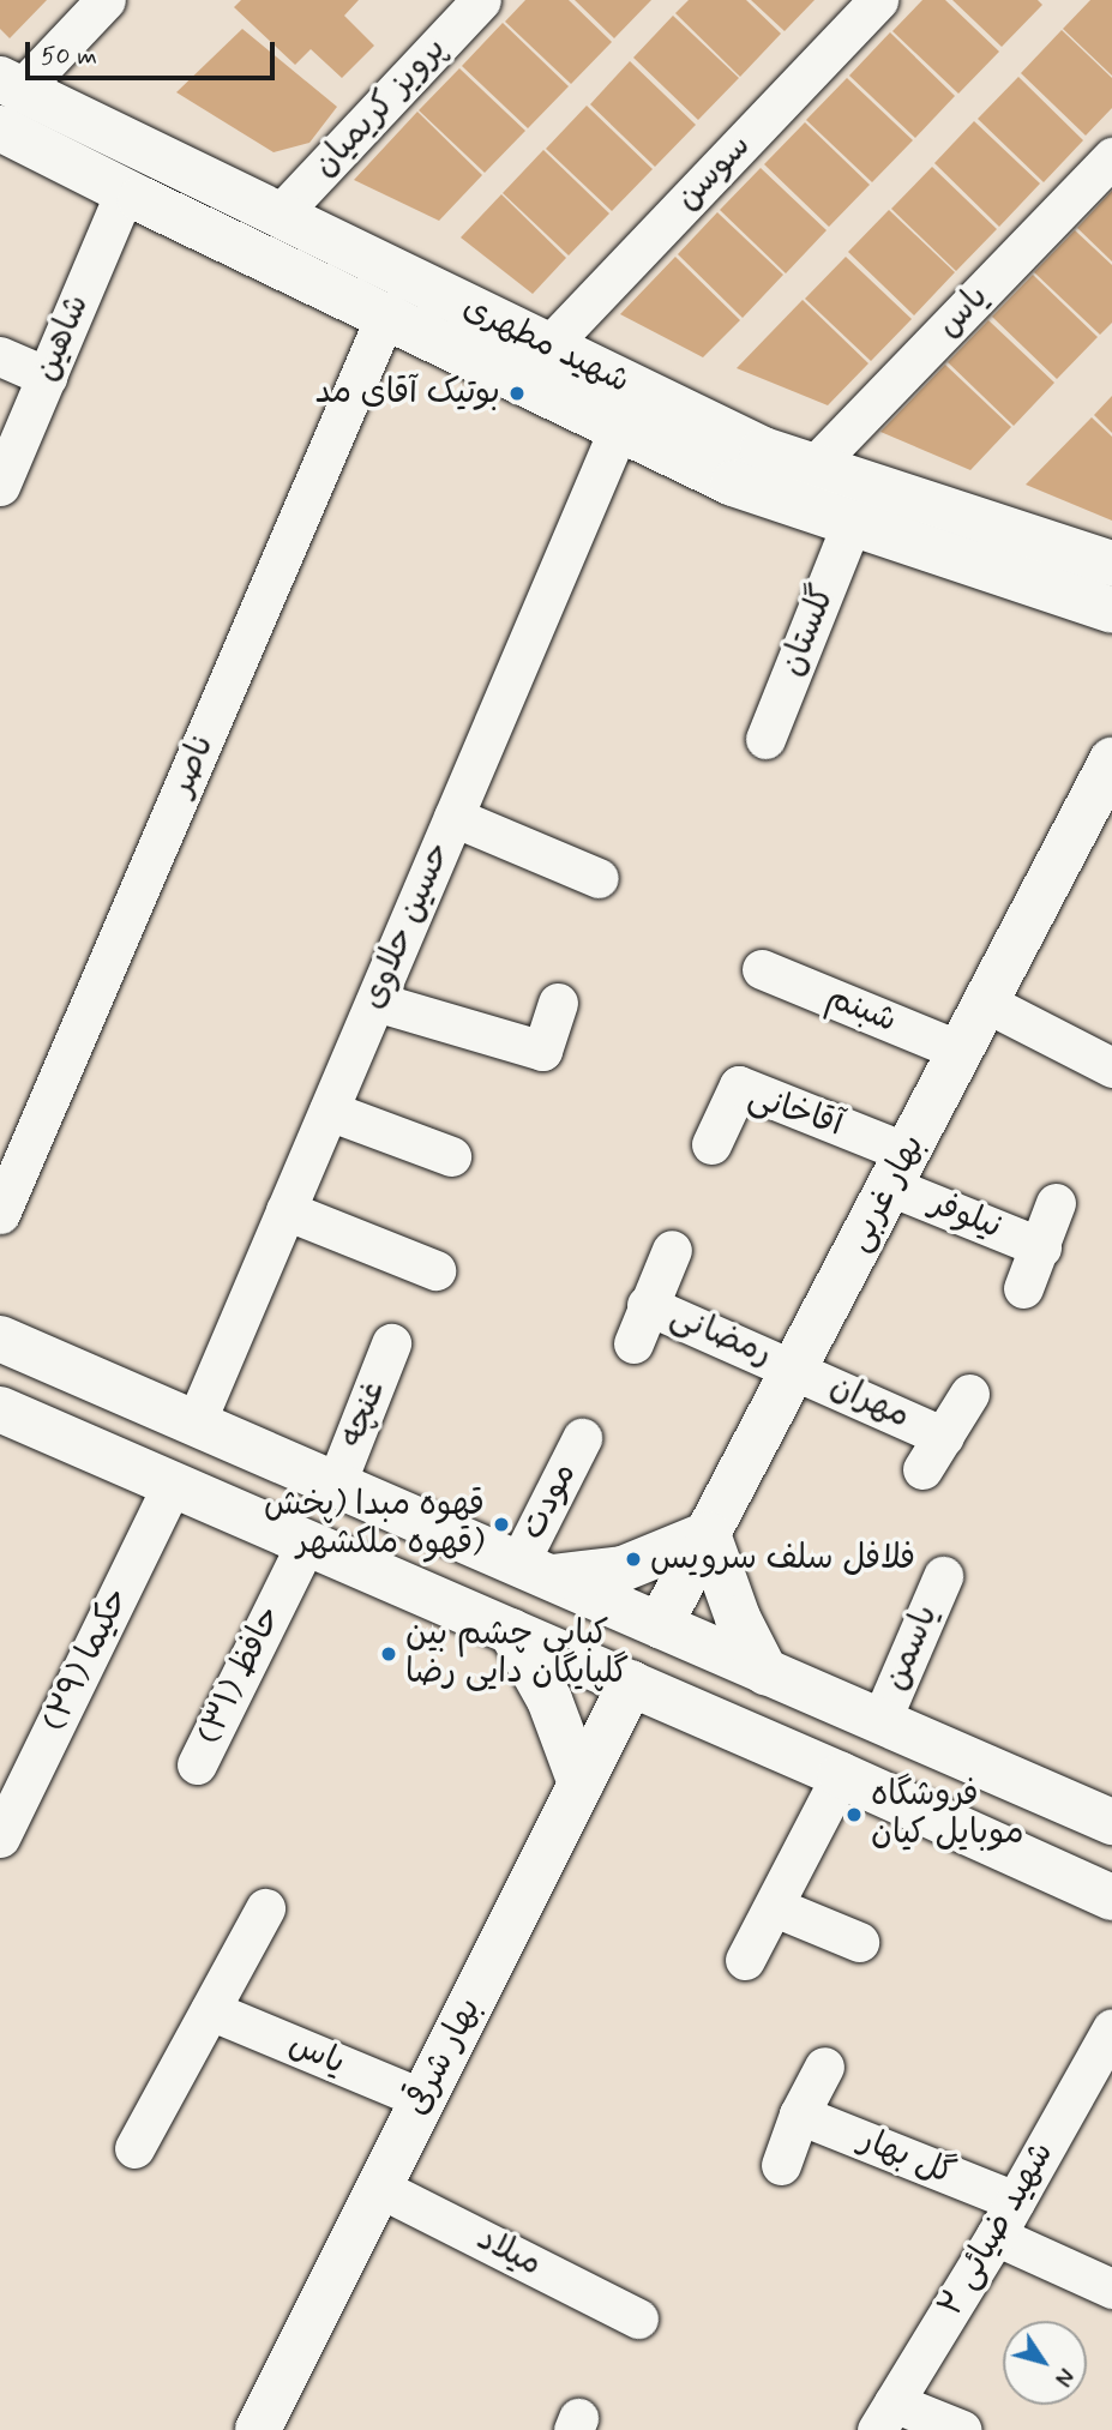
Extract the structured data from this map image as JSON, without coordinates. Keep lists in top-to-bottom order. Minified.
{"streets":{"main road":["شهید مطهری","بهار غربی","بهار شرقی"],"street":["پرویز کریمیان","سوسن","یاس","شاهین","گلستان","ناصر","حسین حلاوی","شبنم","آقاخانی","نیلوفر","رمضانی","مهران","غنچه","مودت","یاسمن","حکیما (۲۹)","حافظ (۳۱)","گل بهار","شهید ضیائی ۲","میلاد"]},"crossings":[["پرویز کریمیان","شهید مطهری"],["سوسن","شهید مطهری"],["یاس","شهید مطهری"],["یاس","بهار شرقی"],["شاهین","شهید مطهری"],["شهید مطهری","گلستان"],["شهید مطهری","ناصر"],["شهید مطهری","حسین حلاوی"],["شبنم","بهار غربی"],["آقاخانی","بهار غربی"],["آقاخانی","نیلوفر"],["بهار غربی","نیلوفر"],["بهار غربی","رمضانی"],["بهار غربی","مهران"],["بهار غربی","بهار شرقی"],["رمضانی","مهران"],["بهار شرقی","میلاد"],["گل بهار","شهید ضیائی ۲"]],"places":["بوتیک آقای مد","قهوه مبدا (پخش قهوه ملکشهر)","فلافل سلف سرویس","کبابی چشم بین گلپایگان دایی رضا","فروشگاه موبایل کیان"],"scale_bar":"50 m","north":"bottom right"}
